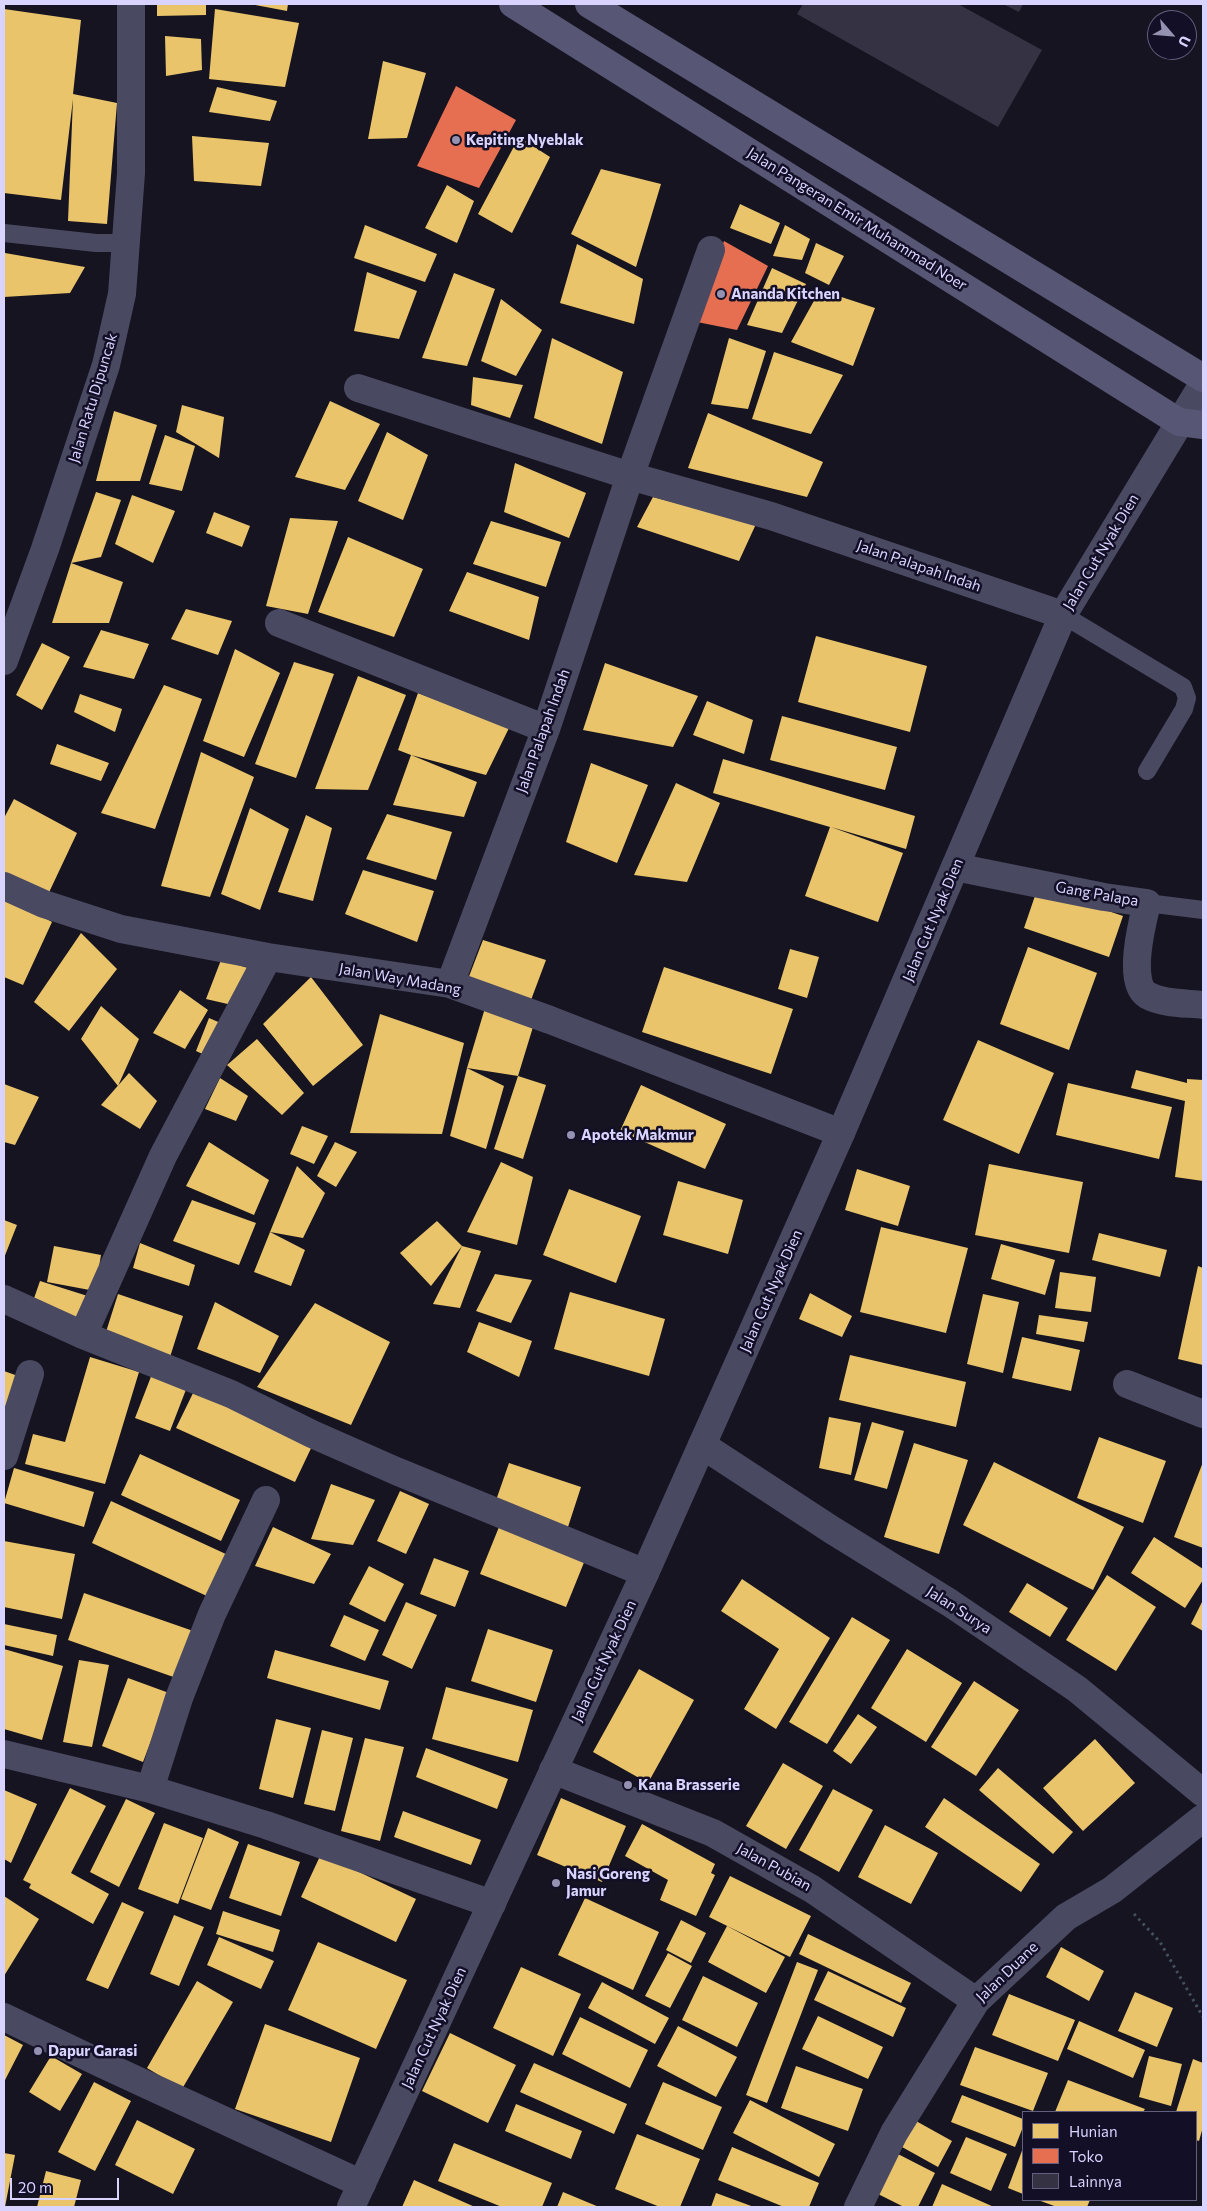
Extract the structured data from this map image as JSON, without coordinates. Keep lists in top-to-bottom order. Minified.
{"streets":{"main road":["Jalan Pangeran Emir Muhammad Noer"],"street":["Jalan Ratu Dipuncak","Jalan Cut Nyak Dien","Jalan Palapah Indah","Gang Palapa","Jalan Way Madang","Jalan Surya","Jalan Pubian","Jalan Duane"]},"crossings":[["Jalan Pangeran Emir Muhammad Noer","Jalan Cut Nyak Dien"],["Jalan Cut Nyak Dien","Jalan Palapah Indah"],["Jalan Cut Nyak Dien","Gang Palapa"],["Jalan Cut Nyak Dien","Jalan Way Madang"],["Jalan Cut Nyak Dien","Jalan Surya"],["Jalan Cut Nyak Dien","Jalan Pubian"],["Jalan Palapah Indah","Jalan Way Madang"],["Jalan Pubian","Jalan Duane"]],"places":["Kepiting Nyeblak","Ananda Kitchen","Apotek Makmur","Kana Brasserie","Nasi Goreng Jamur","Dapur Garasi"],"legend":["Hunian","Toko","Lainnya"],"scale_bar":"20 m","north":"bottom right"}
